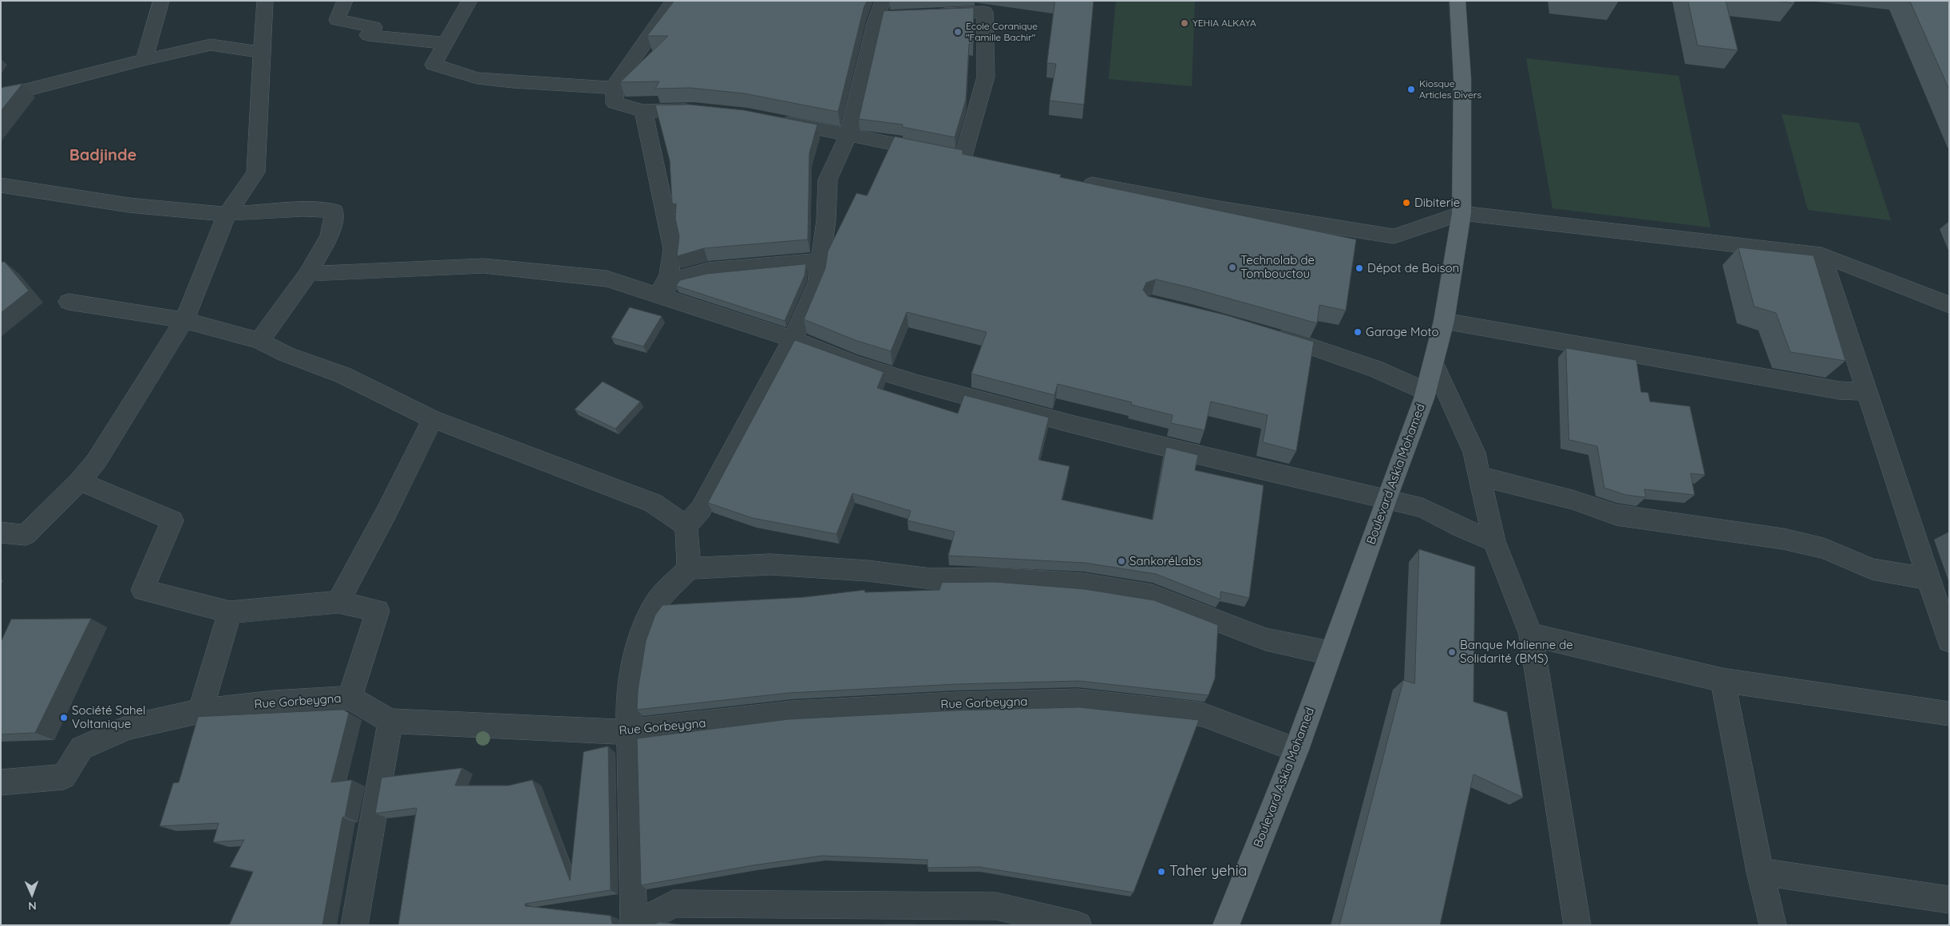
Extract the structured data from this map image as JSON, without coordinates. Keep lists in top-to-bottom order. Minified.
{"streets":{"main road":["Boulevard Askia Mohamed"],"street":["Rue Gorbeygna"]},"crossings":[["Boulevard Askia Mohamed","Rue Gorbeygna"]],"districts":["Badjinde"],"places":["YEHIA ALKAYA","Ecole Coranique \"Famille Bachir\"","Kiosque Articles Divers","Dibiterie","Technolab de Tombouctou","Dépot de Boison","Garage Moto","SankoréLabs","Banque Malienne de Solidarité (BMS)","Société Sahel Voltanique","Taher yehia"],"north":"bottom"}
